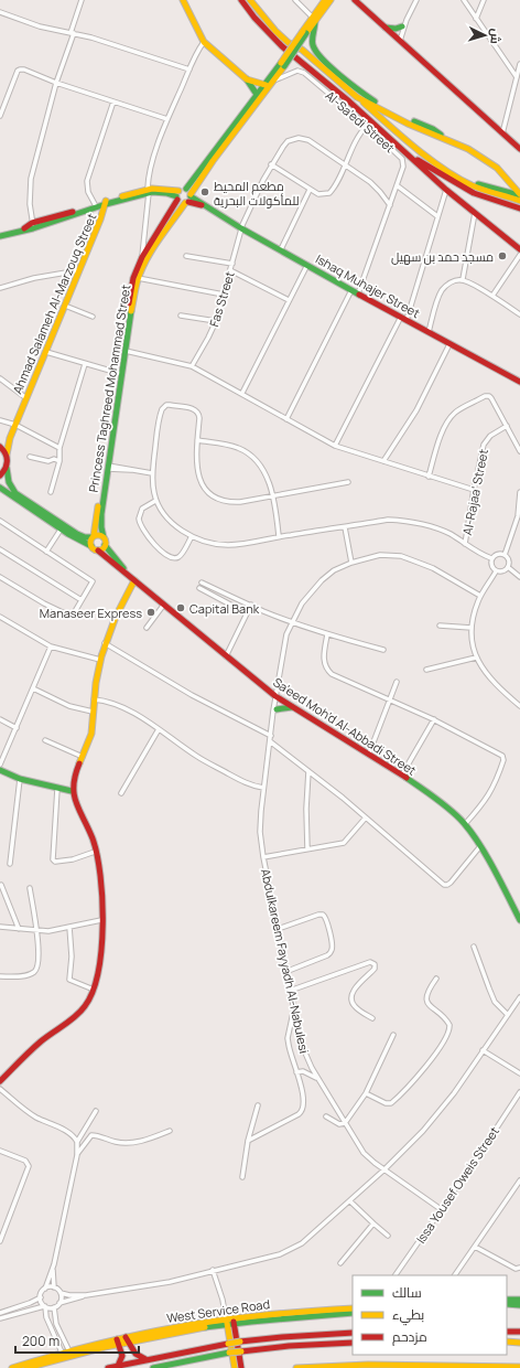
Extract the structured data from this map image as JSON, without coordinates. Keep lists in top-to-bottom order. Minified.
{"streets":{"main road":["Ishaq Muhajer Street","Ahmad Salameh Al-Marzouq Street","Princess Taghreed Mohammad Street","Sa'eed Moh'd Al-Abbadi Street","West Service Road"],"street":["Al-Sa'edi Street","Fas Street","Al-Rajaa‘ Street","Abdulkareem Fayyadh Al-Nabulesi","Issa Yousef Oweis Street"]},"crossings":[["Al-Sa'edi Street","Ishaq Muhajer Street"],["Al-Sa'edi Street","Princess Taghreed Mohammad Street"],["Ishaq Muhajer Street","Fas Street"],["Ishaq Muhajer Street","Princess Taghreed Mohammad Street"],["Princess Taghreed Mohammad Street","Sa'eed Moh'd Al-Abbadi Street"],["Sa'eed Moh'd Al-Abbadi Street","Abdulkareem Fayyadh Al-Nabulesi"],["Abdulkareem Fayyadh Al-Nabulesi","Issa Yousef Oweis Street"]],"places":["مطعم المحيط للمأكولات البحرية","مسجد حمد بن سهيل","Capital Bank","Manaseer Express"],"legend":["سالك","بطيء","مزدحم"],"scale_bar":"200 m","north":"right"}
